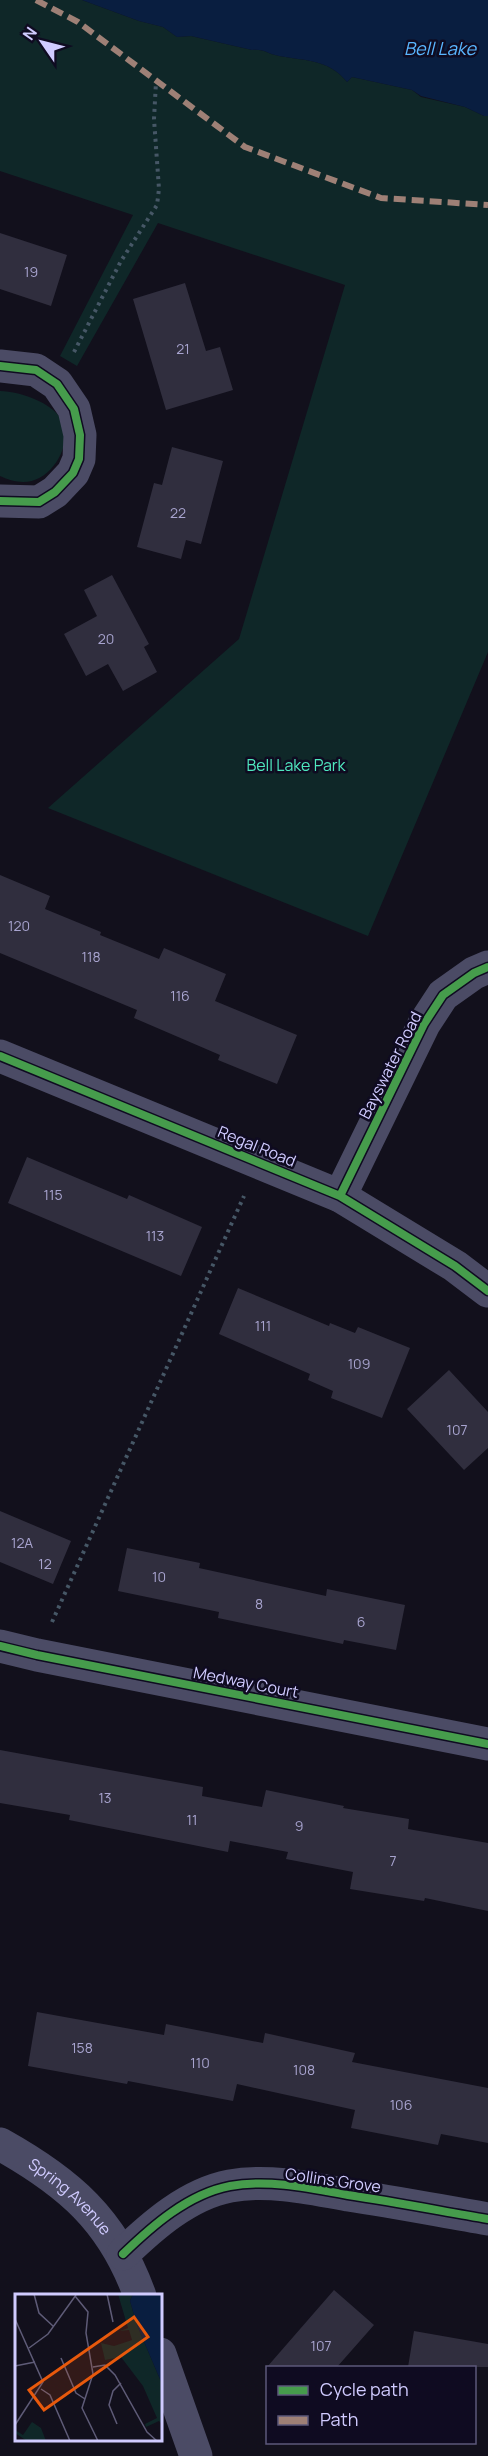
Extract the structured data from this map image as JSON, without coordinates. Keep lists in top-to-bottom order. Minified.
{"streets":{"street":["Bayswater Road","Regal Road","Medway Court","Collins Grove","Spring Avenue"]},"crossings":[["Bayswater Road","Regal Road"],["Collins Grove","Spring Avenue"]],"water":["Bell Lake"],"parks":["Bell Lake Park"],"house_numbers":["19","21","22","20","120","118","116","115","113","111","109","107","12A","12","10","8","6","13","11","9","7","158","110","108","106","107"],"legend":["Cycle path","Path"],"north":"top left"}
